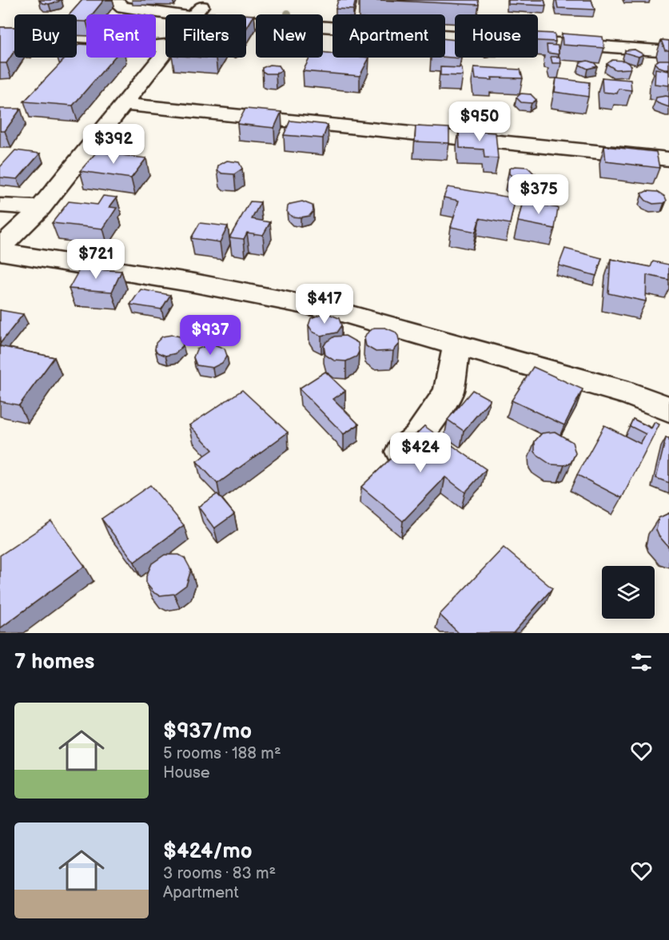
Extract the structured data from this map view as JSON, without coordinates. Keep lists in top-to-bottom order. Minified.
{"page":{"chip":["Buy","Rent","Filters","New","Apartment","House"],"price":["$950","$392","$375","$721","$417","$937","$424"],"heading":"7 homes","list":[{"name":"$937/mo","note":"5 rooms · 188 m² · House"},{"name":"$424/mo","note":"3 rooms · 83 m² · Apartment"}]}}
